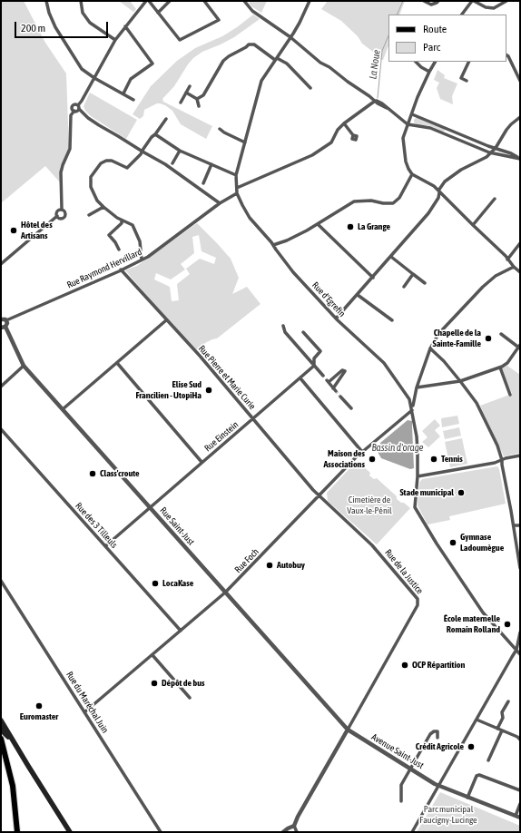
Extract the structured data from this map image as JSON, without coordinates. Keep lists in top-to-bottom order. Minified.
{"streets":{"street":["Rue Raymond Hervillard","Rue d'Egrefin","Rue Pierre et Marie Curie","Rue Einstein","Rue des 3 Tilleuls","Rue Saint-Just","Rue Foch","Rue de la Justice","Rue du Maréchal Juin","Avenue Saint-Just"]},"crossings":[["Rue Raymond Hervillard","Rue d'Egrefin"],["Rue Raymond Hervillard","Rue Pierre et Marie Curie"],["Rue d'Egrefin","Rue Foch"],["Rue Pierre et Marie Curie","Rue Einstein"],["Rue Pierre et Marie Curie","Rue Foch"],["Rue Pierre et Marie Curie","Rue de la Justice"],["Rue Einstein","Rue des 3 Tilleuls"],["Rue Einstein","Rue Saint-Just"],["Rue des 3 Tilleuls","Rue Foch"],["Rue Saint-Just","Rue Foch"],["Rue Saint-Just","Rue de la Justice"],["Rue Saint-Just","Avenue Saint-Just"],["Rue Foch","Rue de la Justice"],["Rue Foch","Rue du Maréchal Juin"],["Rue de la Justice","Avenue Saint-Just"]],"water":["La Noue","Bassin d'orage"],"parks":["Cimetière de Vaux-le-Pénil","Parc municipal Faucigny-Lucinge"],"places":["La Grange","Hôtel des Artisans","Chapelle de la Sainte-Famille","Elise Sud Francilien - UtopiHa","Maison des Associations","Tennis","Class'croute","Stade municipal","Gymnase Ladoumègue","Autobuy","LocaKase","École maternelle Romain Rolland","OCP Répartition","Dépôt de bus","Euromaster","Crédit Agricole"],"legend":["Route","Parc"],"scale_bar":"200 m"}
